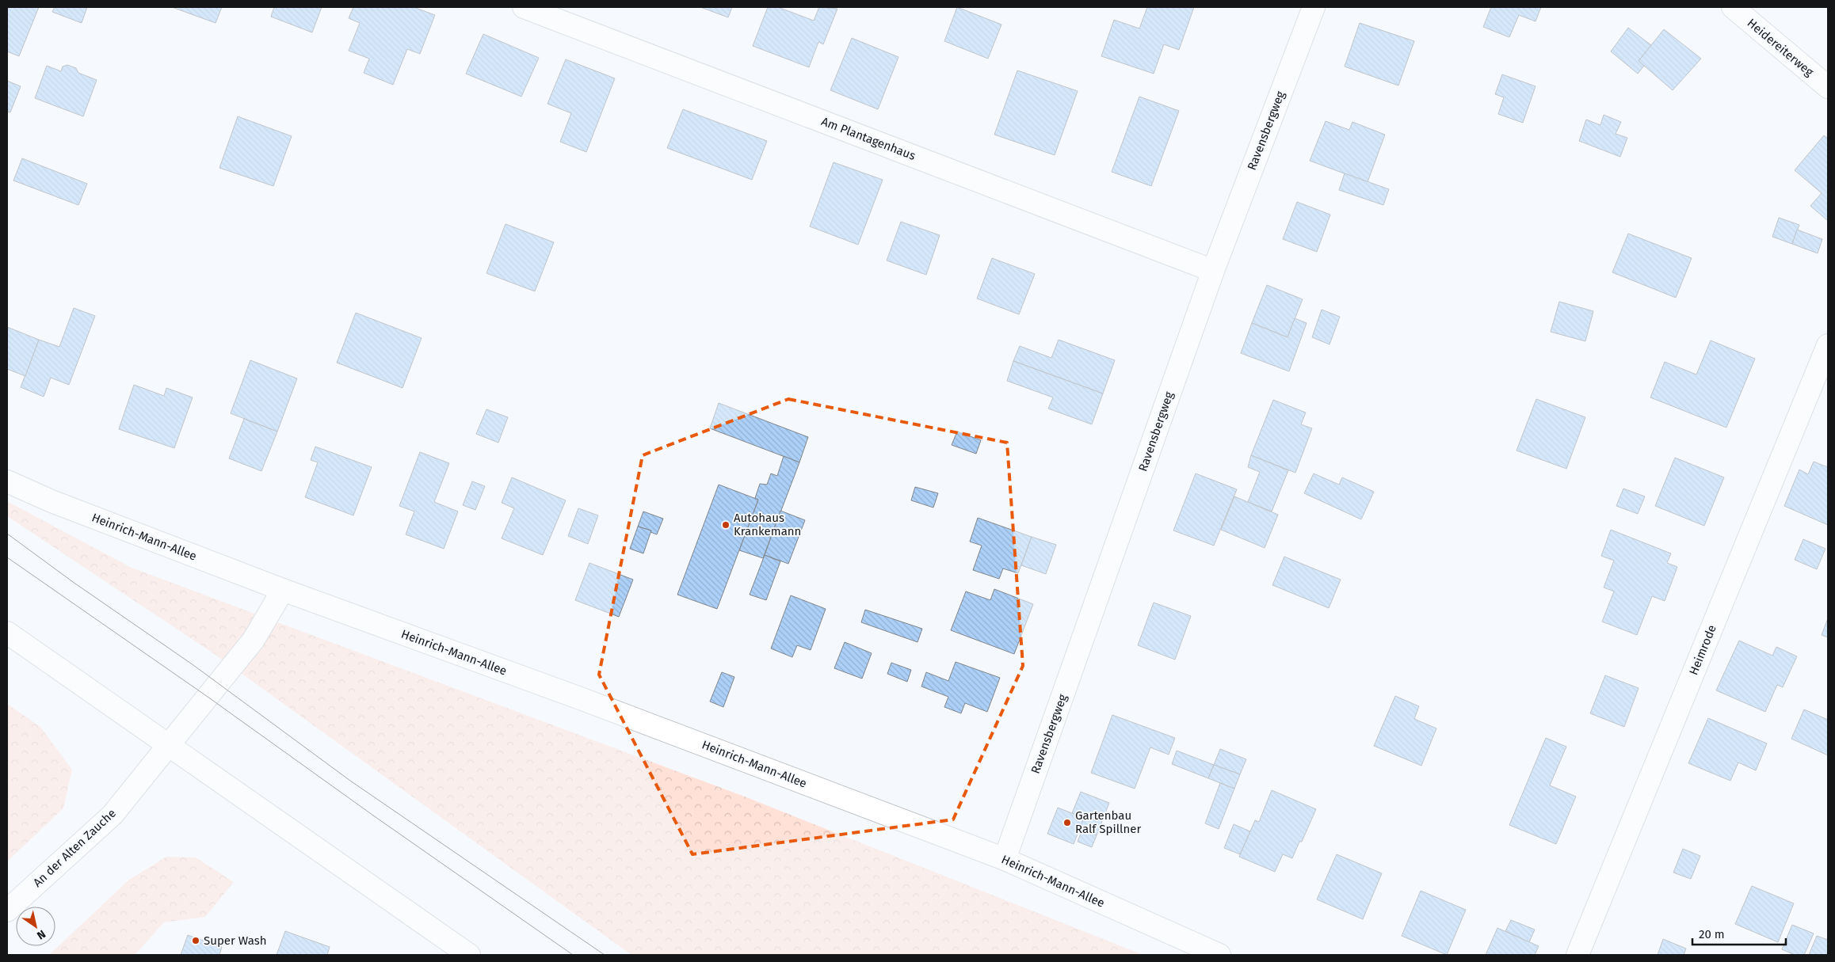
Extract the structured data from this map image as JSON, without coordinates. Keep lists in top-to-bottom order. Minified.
{"streets":{"street":["Heidereiterweg","Ravensbergweg","Am Plantagenhaus","Heinrich-Mann-Allee","Heimrode","An der Alten Zauche"]},"crossings":[["Ravensbergweg","Am Plantagenhaus"],["Ravensbergweg","Heinrich-Mann-Allee"]],"places":["Autohaus Krankemann","Gartenbau Ralf Spillner","Super Wash"],"scale_bar":"20 m","north":"bottom right"}
